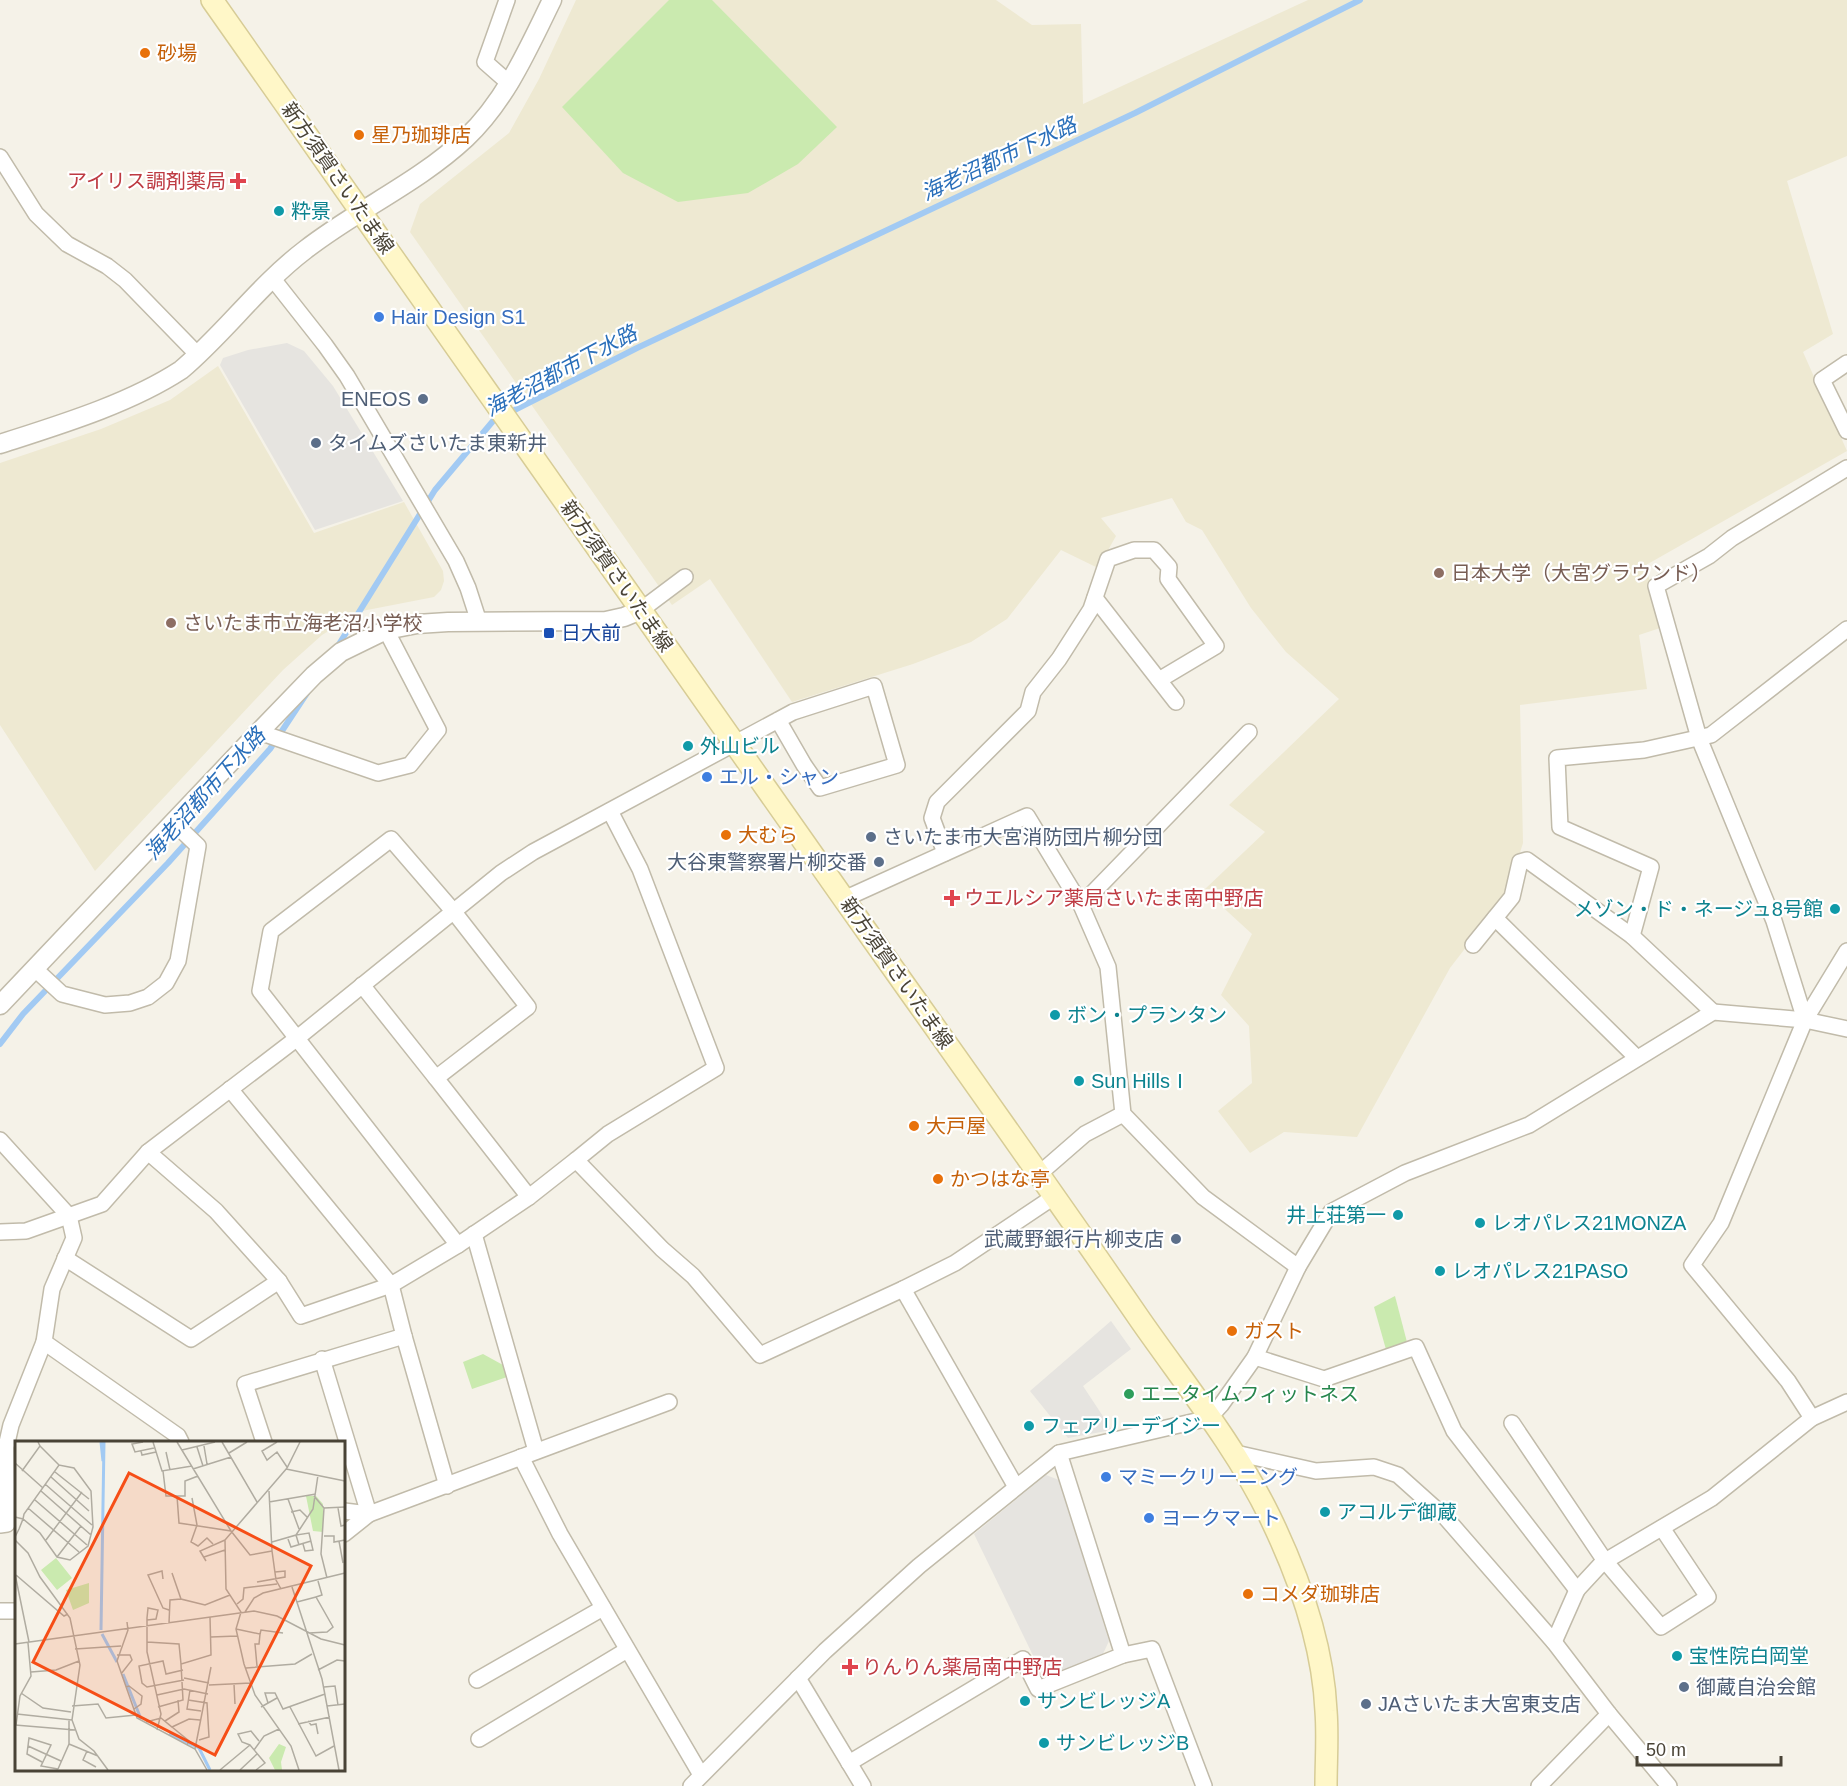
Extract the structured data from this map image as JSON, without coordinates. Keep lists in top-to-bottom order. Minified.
{"streets":{"main road":["新方須賀さいたま線"]},"water":["海老沼都市下水路"],"places":{"other":["砂場","星乃珈琲店","粋景","Hair Design S1","ENEOS","タイムズさいたま東新井","日本大学（大宮グラウンド）","さいたま市立海老沼小学校","外山ビル","エル・シャン","大むら","さいたま市大宮消防団片柳分団","大谷東警察署片柳交番","メゾン・ド・ネージュ8号館","ボン・プランタン","Sun HillsⅠ","大戸屋","かつはな亭","井上荘第一","レオパレス21MONZA","武蔵野銀行片柳支店","レオパレス21PASO","ガスト","エニタイムフィットネス","フェアリーデイジー","マミークリーニング","アコルデ御蔵","ヨークマート","コメダ珈琲店","宝性院白岡堂","御蔵自治会館","サンビレッジA","JAさいたま大宮東支店","サンビレッジB"],"health":["アイリス調剤薬局","ウエルシア薬局さいたま南中野店","りんりん薬局南中野店"],"transit":["日大前"]},"scale_bar":"50 m"}
